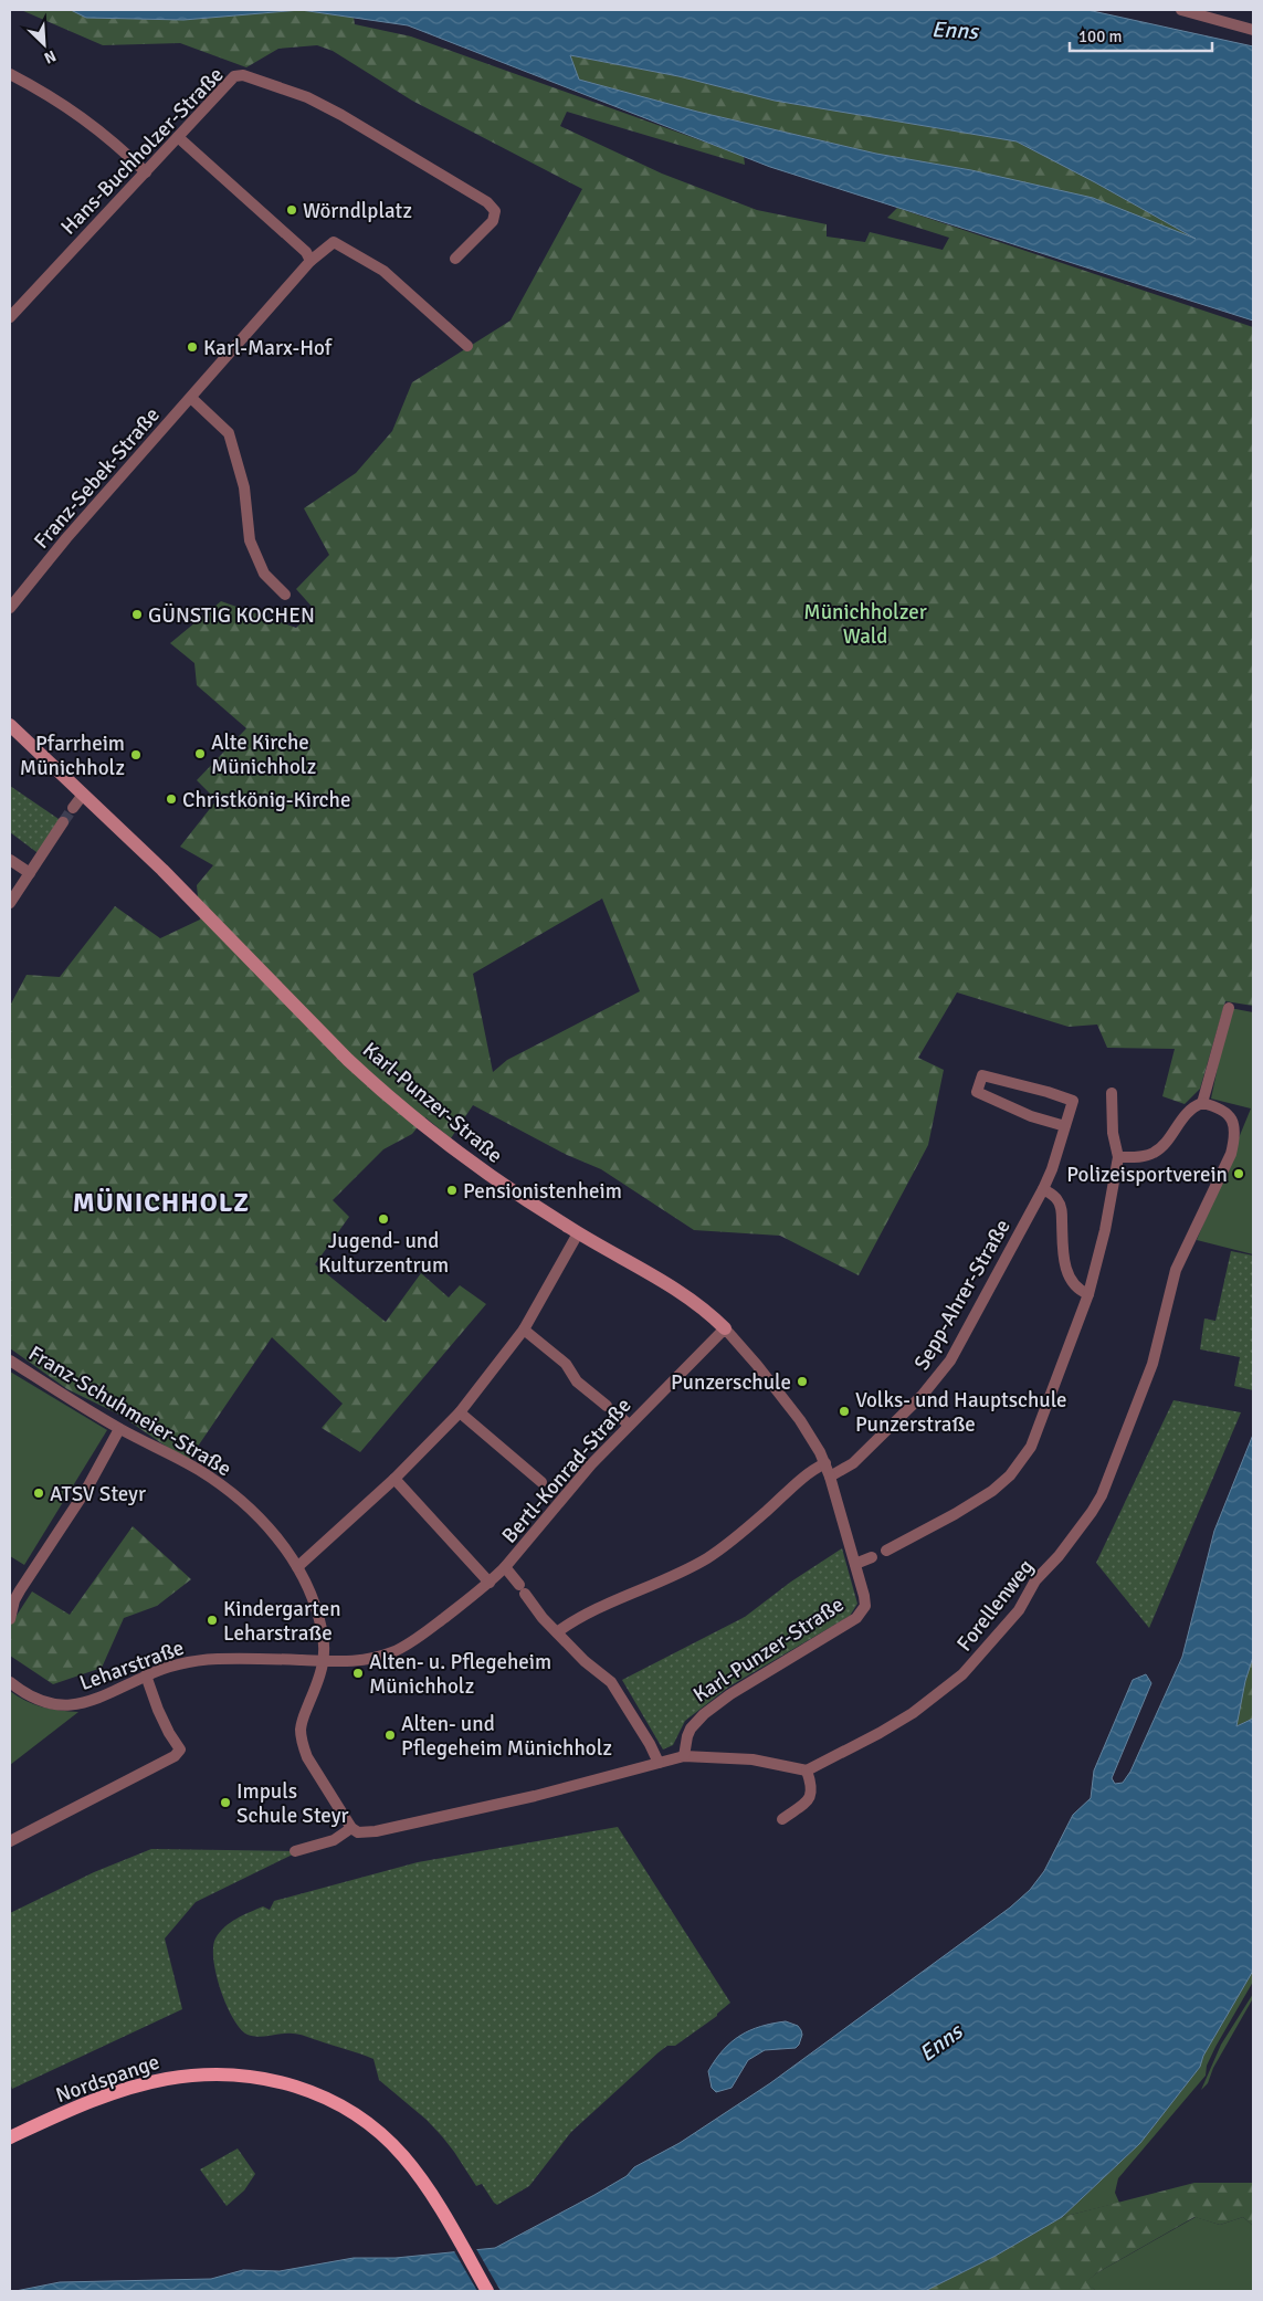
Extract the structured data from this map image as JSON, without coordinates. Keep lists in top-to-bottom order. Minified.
{"streets":{"main road":["Nordspange"],"street":["Hans-Buchholzer-Straße","Franz-Sebek-Straße","Karl-Punzer-Straße","Sepp-Ahrer-Straße","Franz-Schuhmeier-Straße","Bertl-Konrad-Straße","Forellenweg","Leharstraße"]},"crossings":[["Karl-Punzer-Straße","Sepp-Ahrer-Straße"],["Karl-Punzer-Straße","Bertl-Konrad-Straße"],["Franz-Schuhmeier-Straße","Leharstraße"],["Bertl-Konrad-Straße","Leharstraße"]],"districts":["MÜNICHHOLZ"],"water":["Enns"],"parks":["Münichholzer Wald"],"places":["Wörndlplatz","Karl-Marx-Hof","GÜNSTIG KOCHEN","Alte Kirche Münichholz","Pfarrheim Münichholz","Christkönig-Kirche","Polizeisportverein","Pensionistenheim","Jugend- und Kulturzentrum","Punzerschule","Volks- und Hauptschule Punzerstraße","ATSV Steyr","Kindergarten Leharstraße","Alten- u. Pflegeheim Münichholz","Alten- und Pflegeheim Münichholz","Impuls Schule Steyr"],"scale_bar":"100 m","north":"bottom right"}
